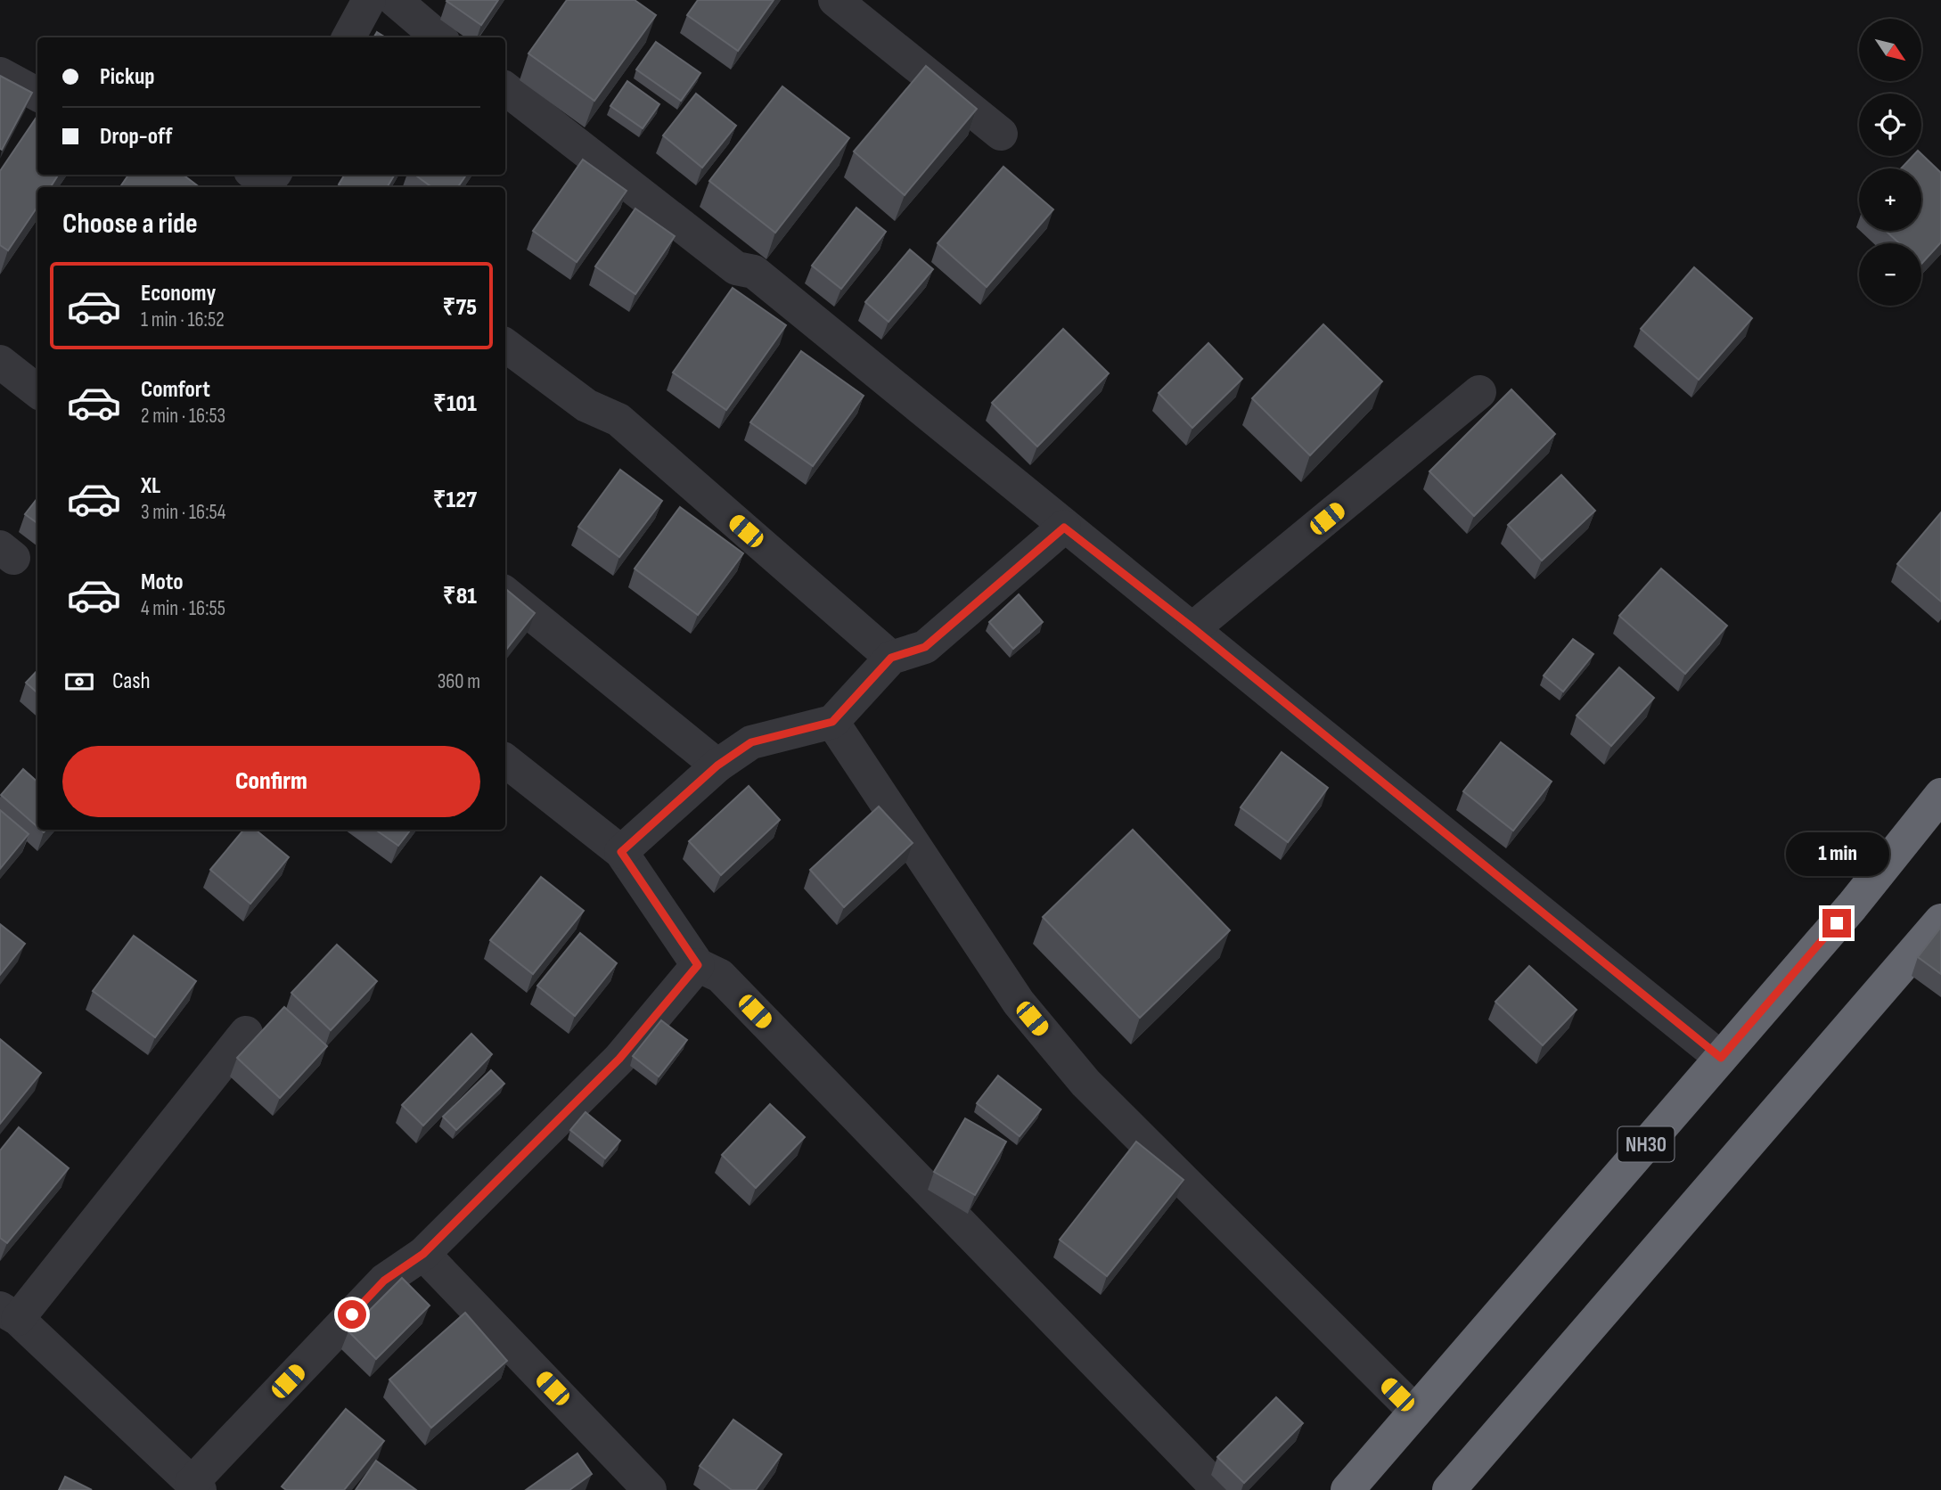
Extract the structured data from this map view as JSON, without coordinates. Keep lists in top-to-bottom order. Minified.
{"streets":{"highway":["NH30"]},"north":"bottom right","page":{"map_buttons":["+","−"],"banner":["Pickup","Drop-off"],"heading":"Choose a ride","list":[{"name":"Economy","note":"1 min · 16:52","value":"₹75"},{"name":"Comfort","note":"2 min · 16:53","value":"₹101"},{"name":"XL","note":"3 min · 16:54","value":"₹127"},{"name":"Moto","note":"4 min · 16:55","value":"₹81"}],"pay":["Cash","360 m"],"buttons":"Confirm","bubble":"1 min"}}
